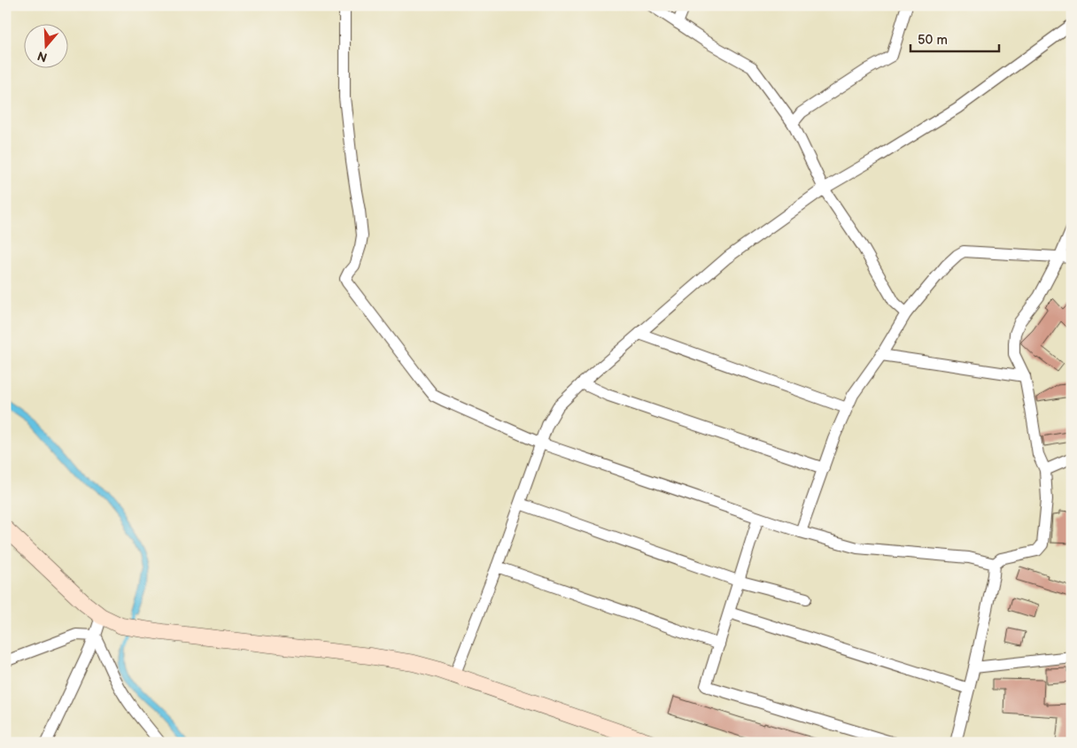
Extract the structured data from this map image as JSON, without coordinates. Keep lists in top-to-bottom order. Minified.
{"scale_bar":"50 m","north":"bottom"}
